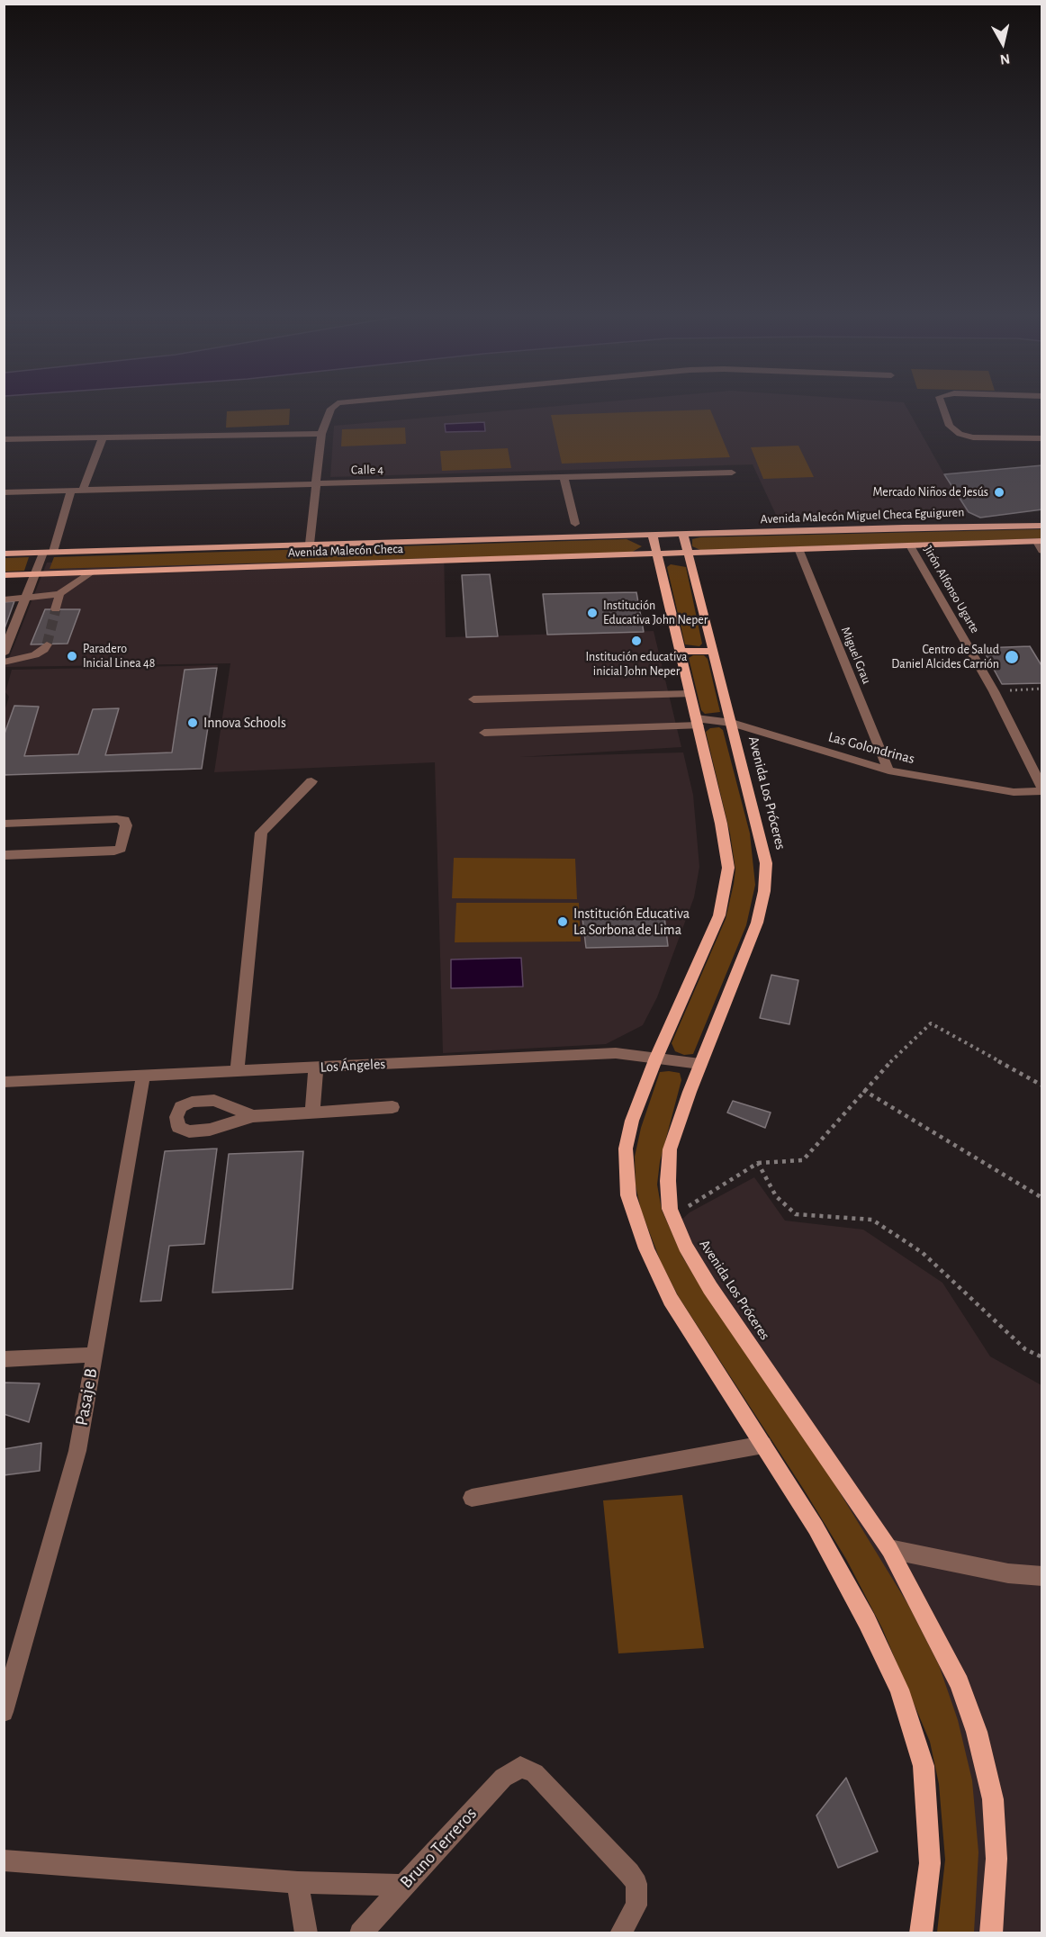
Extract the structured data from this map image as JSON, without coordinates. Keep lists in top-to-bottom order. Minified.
{"streets":{"main road":["Avenida Malecón Miguel Checa Eguiguren","Avenida Malecón Checa","Avenida Los Próceres"],"street":["Calle 4","Jirón Alfonso Ugarte","Miguel Grau","Las Golondrinas","Los Ángeles","Pasaje B","Bruno Terreros"]},"crossings":[["Avenida Malecón Miguel Checa Eguiguren","Avenida Malecón Checa"],["Avenida Malecón Miguel Checa Eguiguren","Avenida Los Próceres"],["Avenida Malecón Checa","Avenida Los Próceres"],["Jirón Alfonso Ugarte","Las Golondrinas"],["Miguel Grau","Las Golondrinas"],["Las Golondrinas","Avenida Los Próceres"],["Avenida Los Próceres","Los Ángeles"],["Los Ángeles","Pasaje B"]],"places":["Mercado Niños de Jesús","Institución Educativa John Neper","Institución educativa inicial John Neper","Paradero Inicial Linea 48","Centro de Salud Daniel Alcides Carrión","Innova Schools","Institución Educativa La Sorbona de Lima"],"north":"bottom"}
